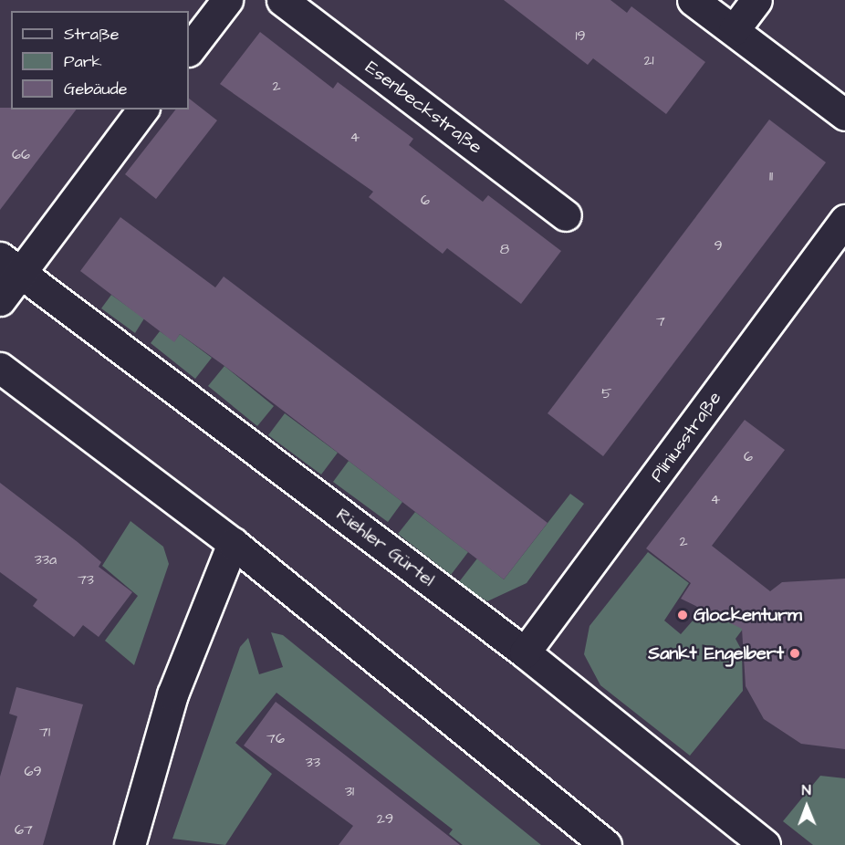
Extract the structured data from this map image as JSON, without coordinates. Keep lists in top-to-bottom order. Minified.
{"streets":{"street":["Esenbeckstraße","Pliniusstraße","Riehler Gürtel"]},"crossings":[["Pliniusstraße","Riehler Gürtel"]],"places":["Glockenturm","Sankt Engelbert"],"house_numbers":["19","21","2","4","66","11","6","9","8","7","5","6","4","2","33a","73","71","76","33","69","31","29","67"],"legend":["Straße","Park","Gebäude"],"north":"top"}
